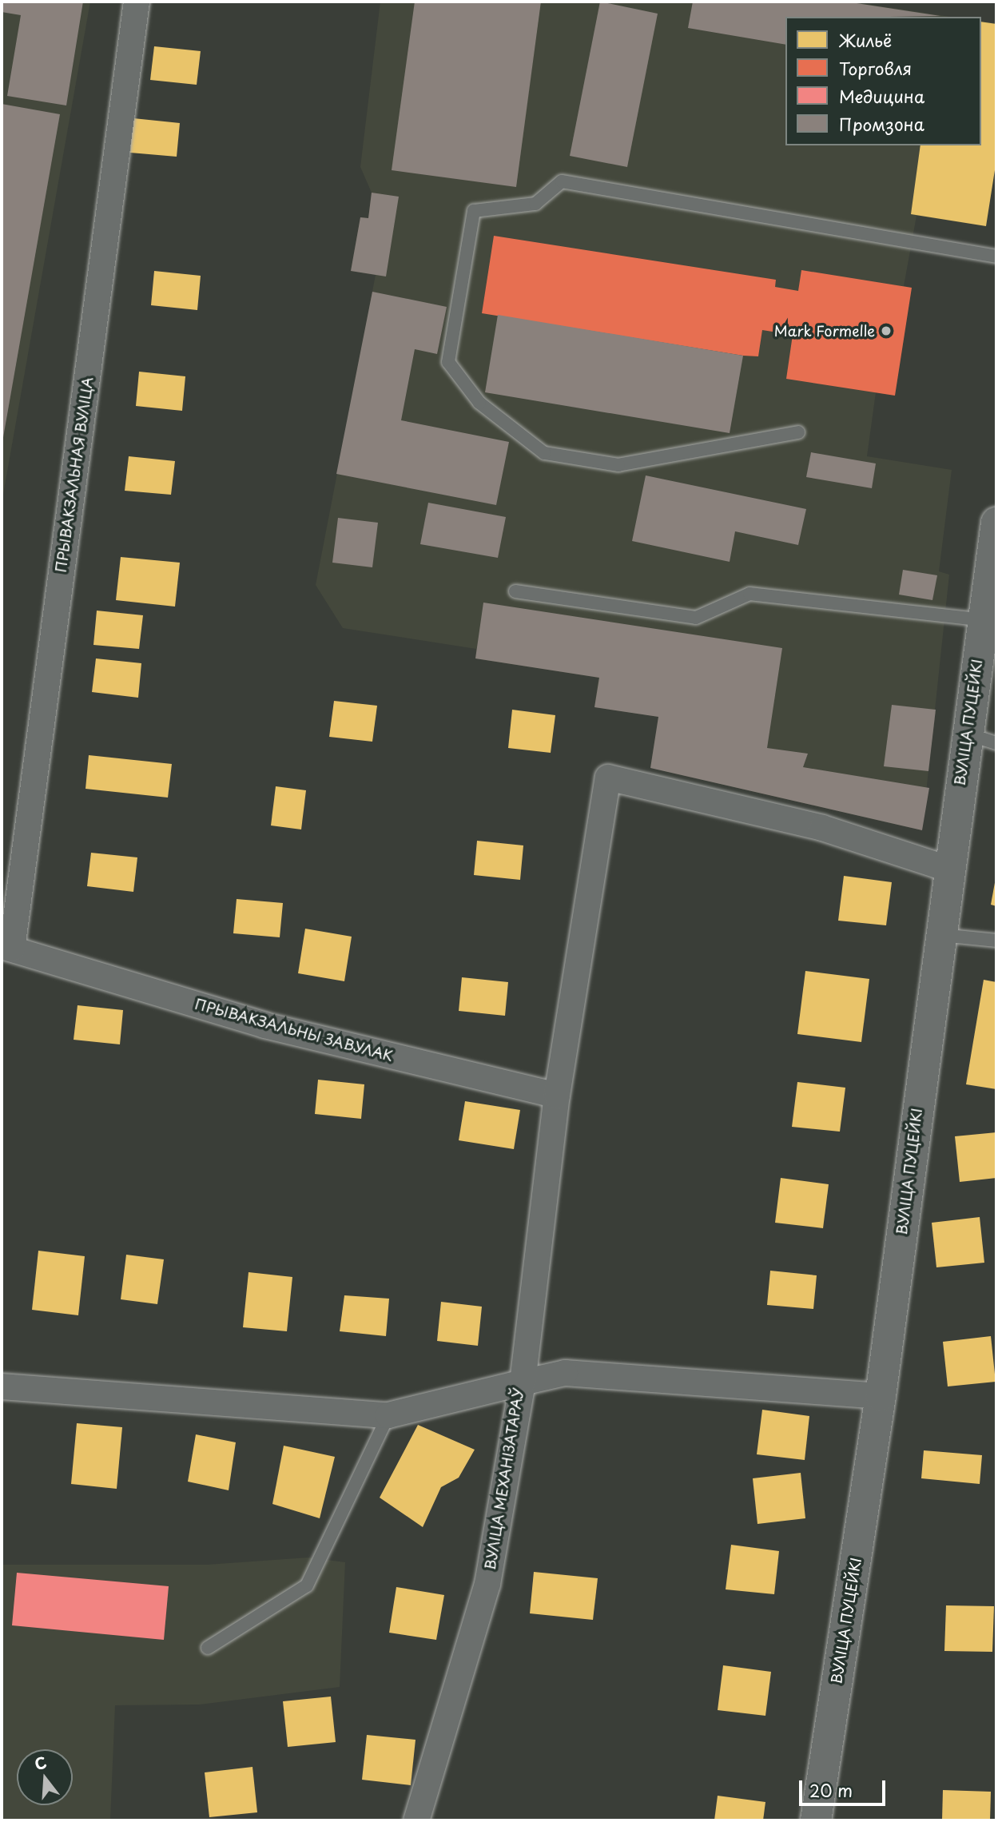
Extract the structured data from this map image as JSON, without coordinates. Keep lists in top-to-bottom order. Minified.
{"streets":{"main road":["ВУЛІЦА ПУЦЕЙКІ"],"street":["ПРЫВАКЗАЛЬНАЯ ВУЛІЦА","ПРЫВАКЗАЛЬНЫ ЗАВУЛАК","ВУЛІЦА МЕХАНІЗАТАРАЎ"]},"crossings":[["ПРЫВАКЗАЛЬНАЯ ВУЛІЦА","ПРЫВАКЗАЛЬНЫ ЗАВУЛАК"]],"places":["Mark Formelle"],"legend":["Жильё","Торговля","Медицина","Промзона"],"scale_bar":"20 m","north":"top"}
